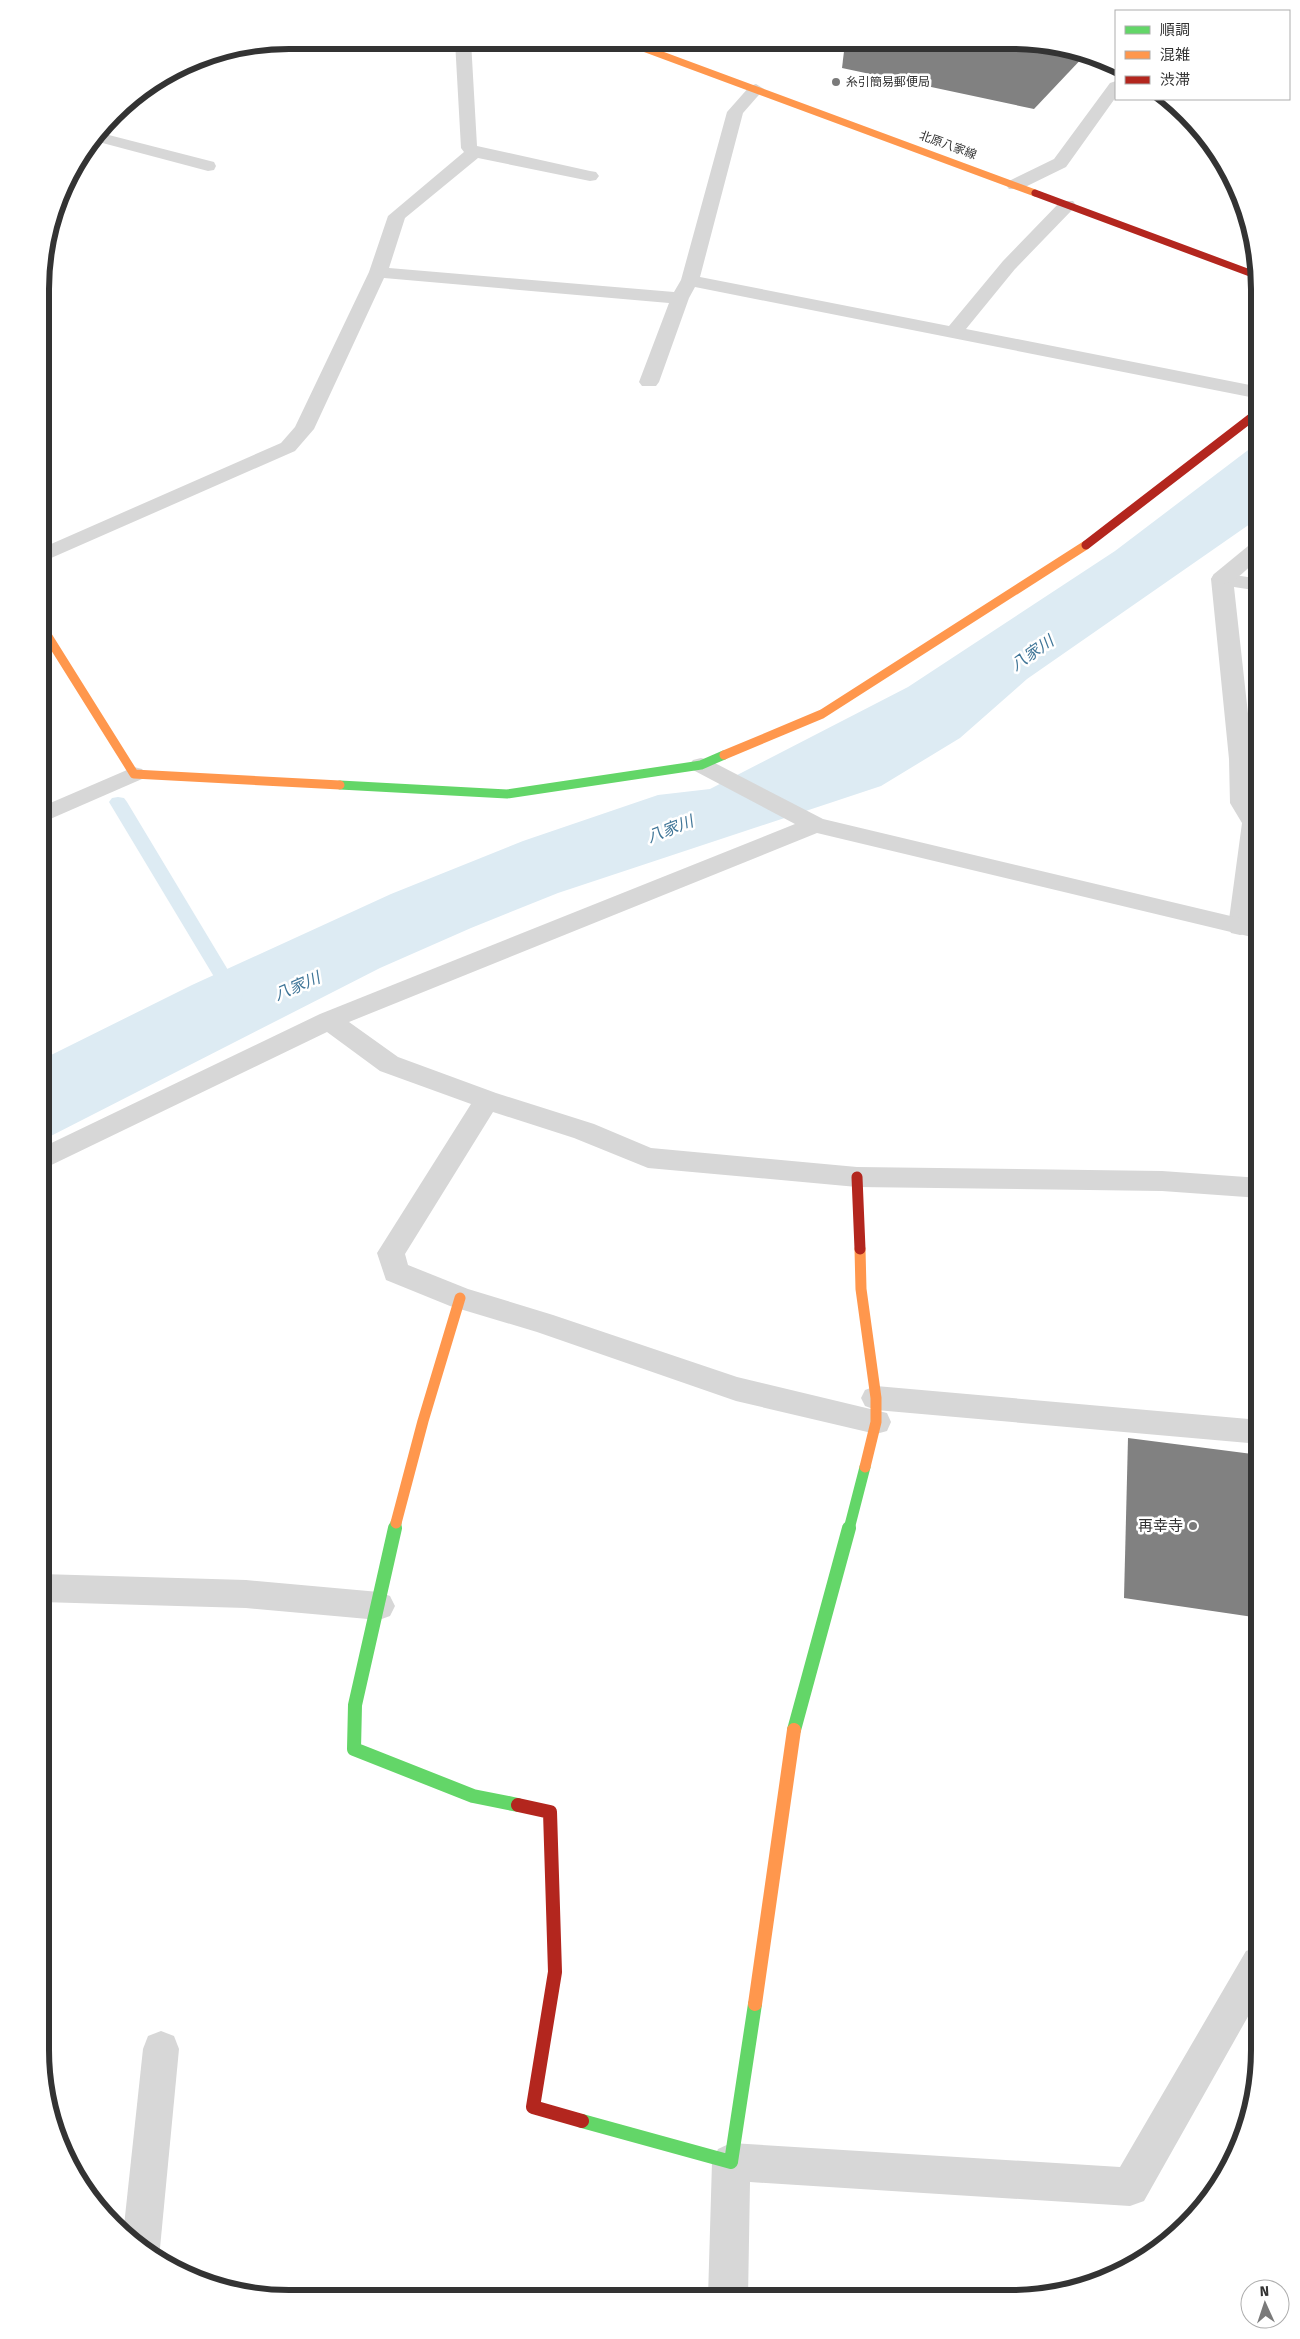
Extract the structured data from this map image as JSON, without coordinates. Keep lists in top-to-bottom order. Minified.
{"streets":{"street":["北原八家線"]},"water":["八家川"],"places":["糸引簡易郵便局","再幸寺"],"legend":["順調","混雑","渋滞"],"north":"top"}
